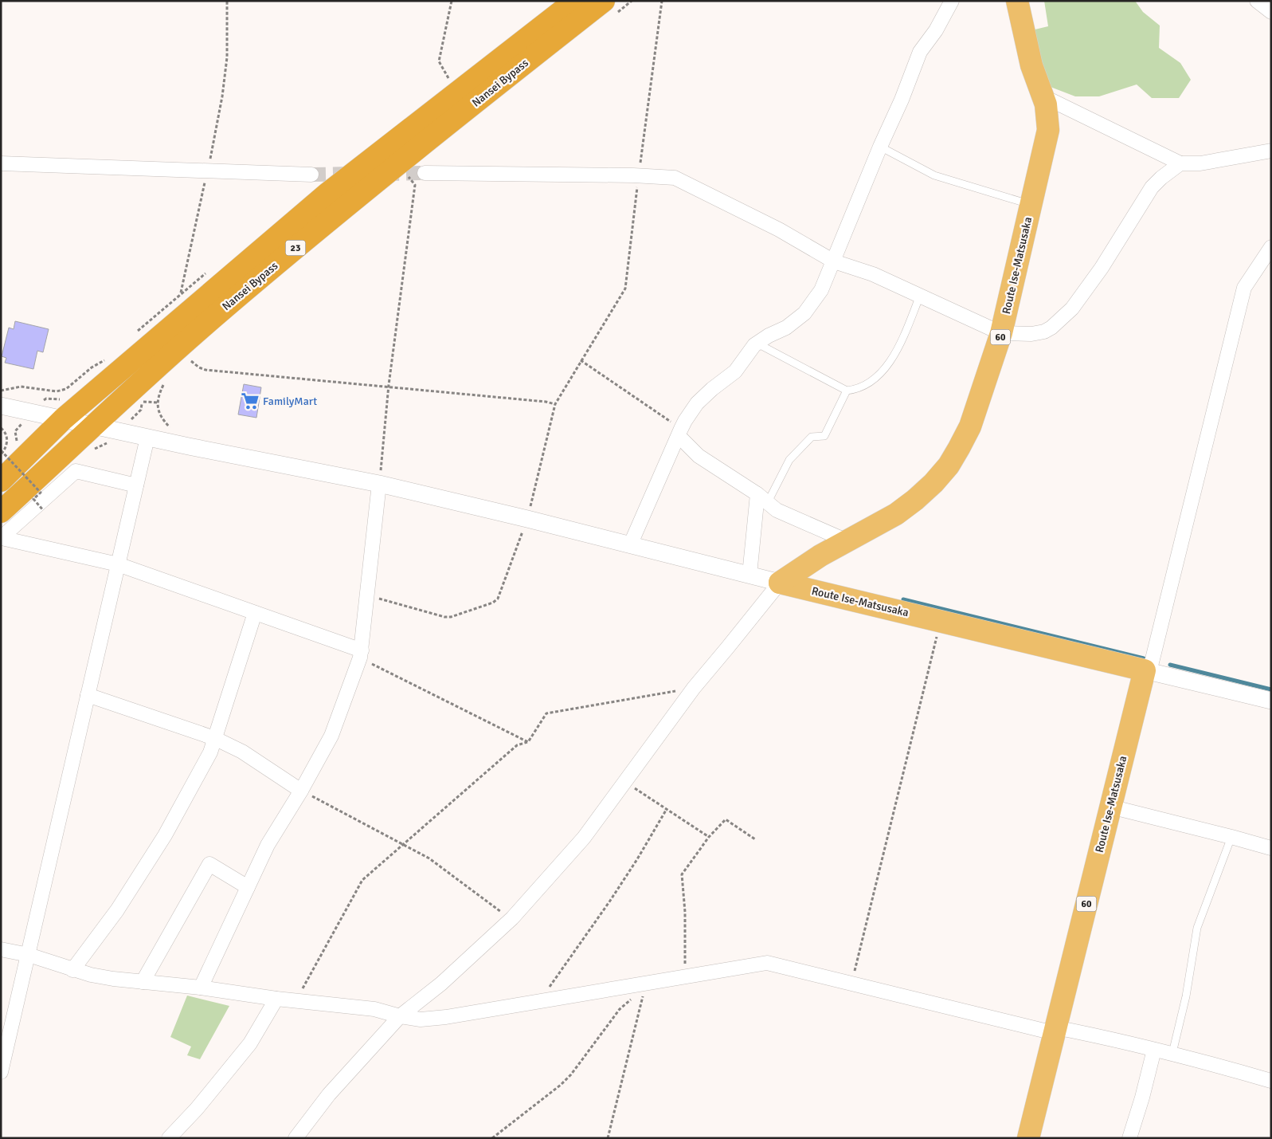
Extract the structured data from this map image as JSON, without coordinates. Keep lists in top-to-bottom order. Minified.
{"streets":{"highway":["Nansei Bypass","23"],"main road":["Route Ise-Matsusaka","60"]},"places":{"supermarket":["FamilyMart"]}}
